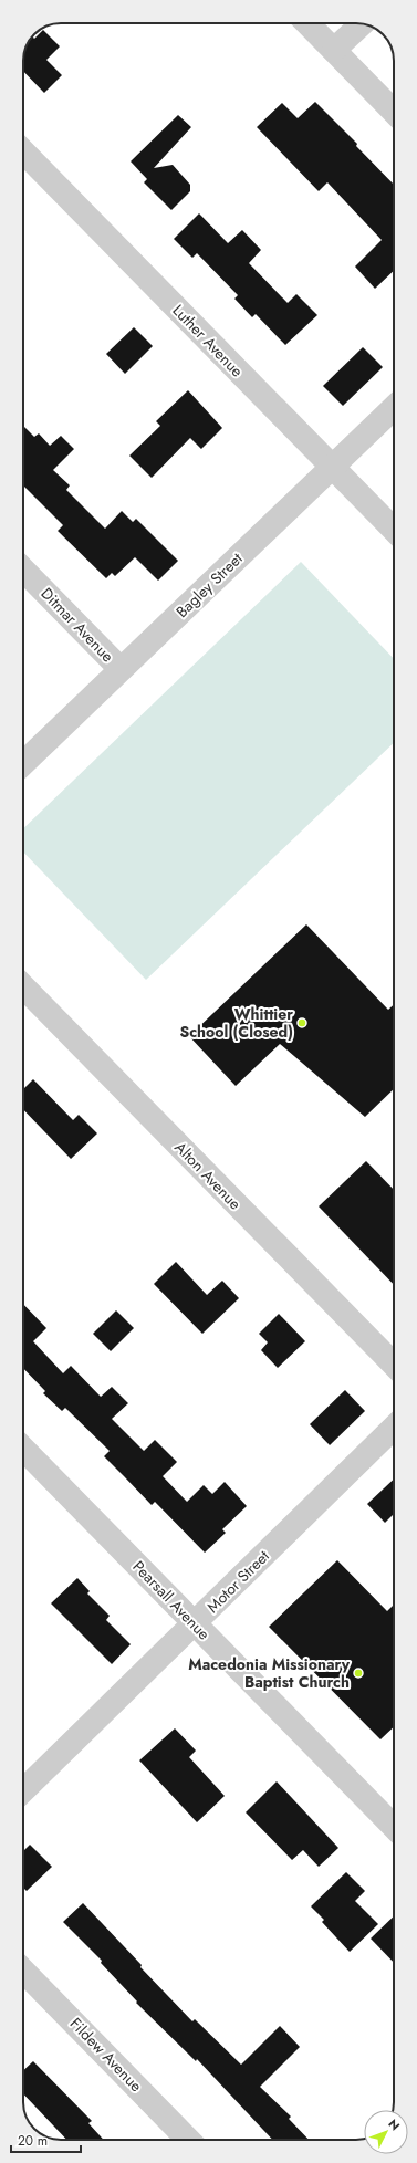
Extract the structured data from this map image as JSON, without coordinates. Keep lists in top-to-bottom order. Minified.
{"streets":{"street":["Luther Avenue","Bagley Street","Ditmar Avenue","Alton Avenue","Motor Street","Pearsall Avenue","Fildew Avenue"]},"crossings":[["Luther Avenue","Bagley Street"],["Bagley Street","Ditmar Avenue"],["Motor Street","Pearsall Avenue"]],"places":["Whittier School (Closed)","Macedonia Missionary Baptist Church"],"scale_bar":"20 m","north":"top right"}
